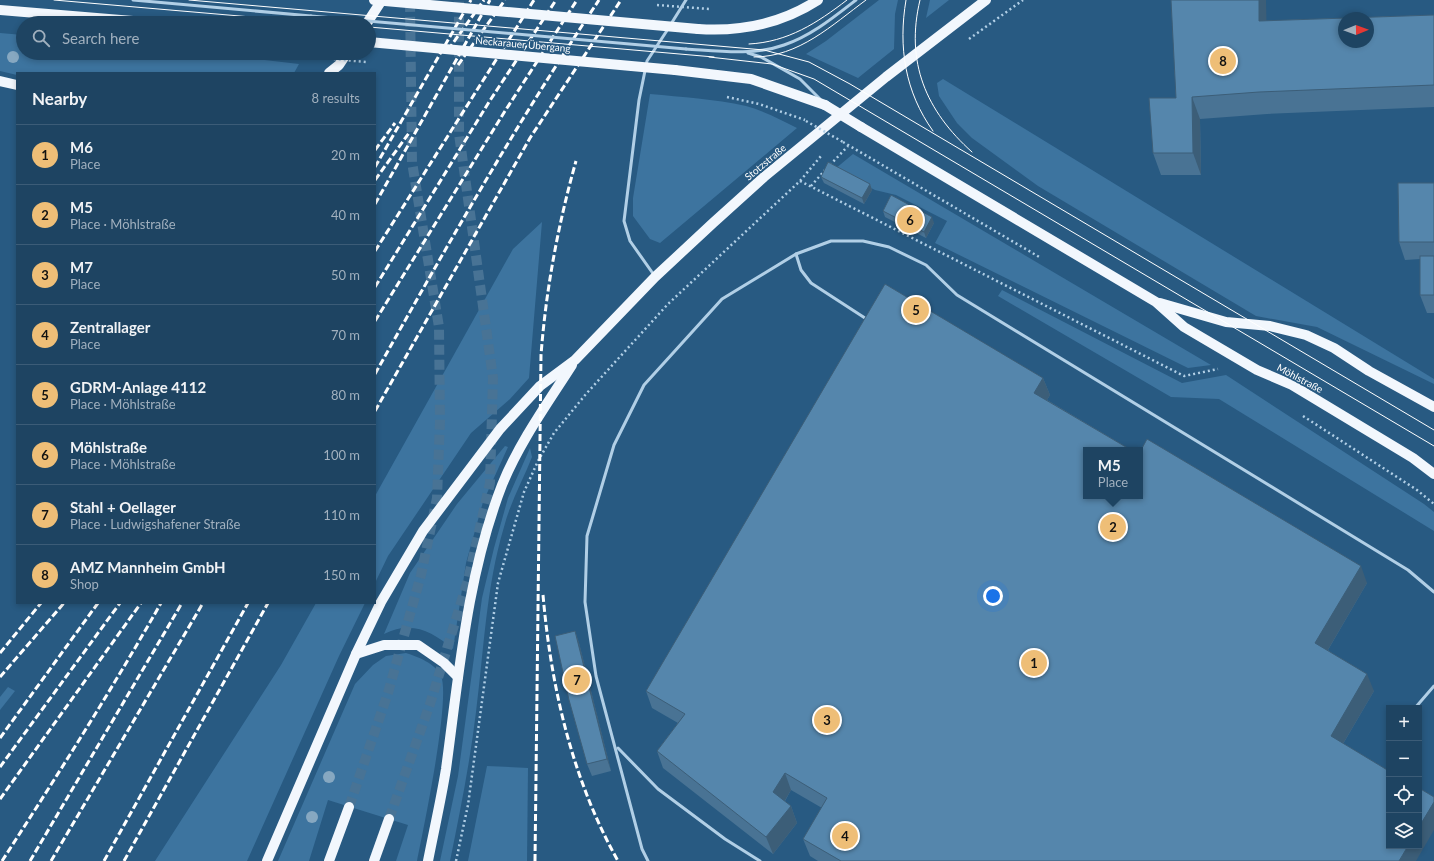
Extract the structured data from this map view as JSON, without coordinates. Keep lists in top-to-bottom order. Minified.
{"streets":{"main road":["Neckarauer Übergang","Stotzstraße","Möhlstraße"]},"crossings":[["Neckarauer Übergang","Möhlstraße"]],"north":"right","page":{"search":"Search here","pins":["8","6","5","2","1","7","3","4"],"heading":["Nearby","8 results"],"list":[{"mark":"1","name":"M6","note":"Place","value":"20 m"},{"mark":"2","name":"M5","note":"Place · Möhlstraße","value":"40 m"},{"mark":"3","name":"M7","note":"Place","value":"50 m"},{"mark":"4","name":"Zentrallager","note":"Place","value":"70 m"},{"mark":"5","name":"GDRM-Anlage 4112","note":"Place · Möhlstraße","value":"80 m"},{"mark":"6","name":"Möhlstraße","note":"Place · Möhlstraße","value":"100 m"},{"mark":"7","name":"Stahl + Oellager","note":"Place · Ludwigshafener Straße","value":"110 m"},{"mark":"8","name":"AMZ Mannheim GmbH","note":"Shop","value":"150 m"}],"popup":["M5","Place"],"map_buttons":["+","−"]}}
